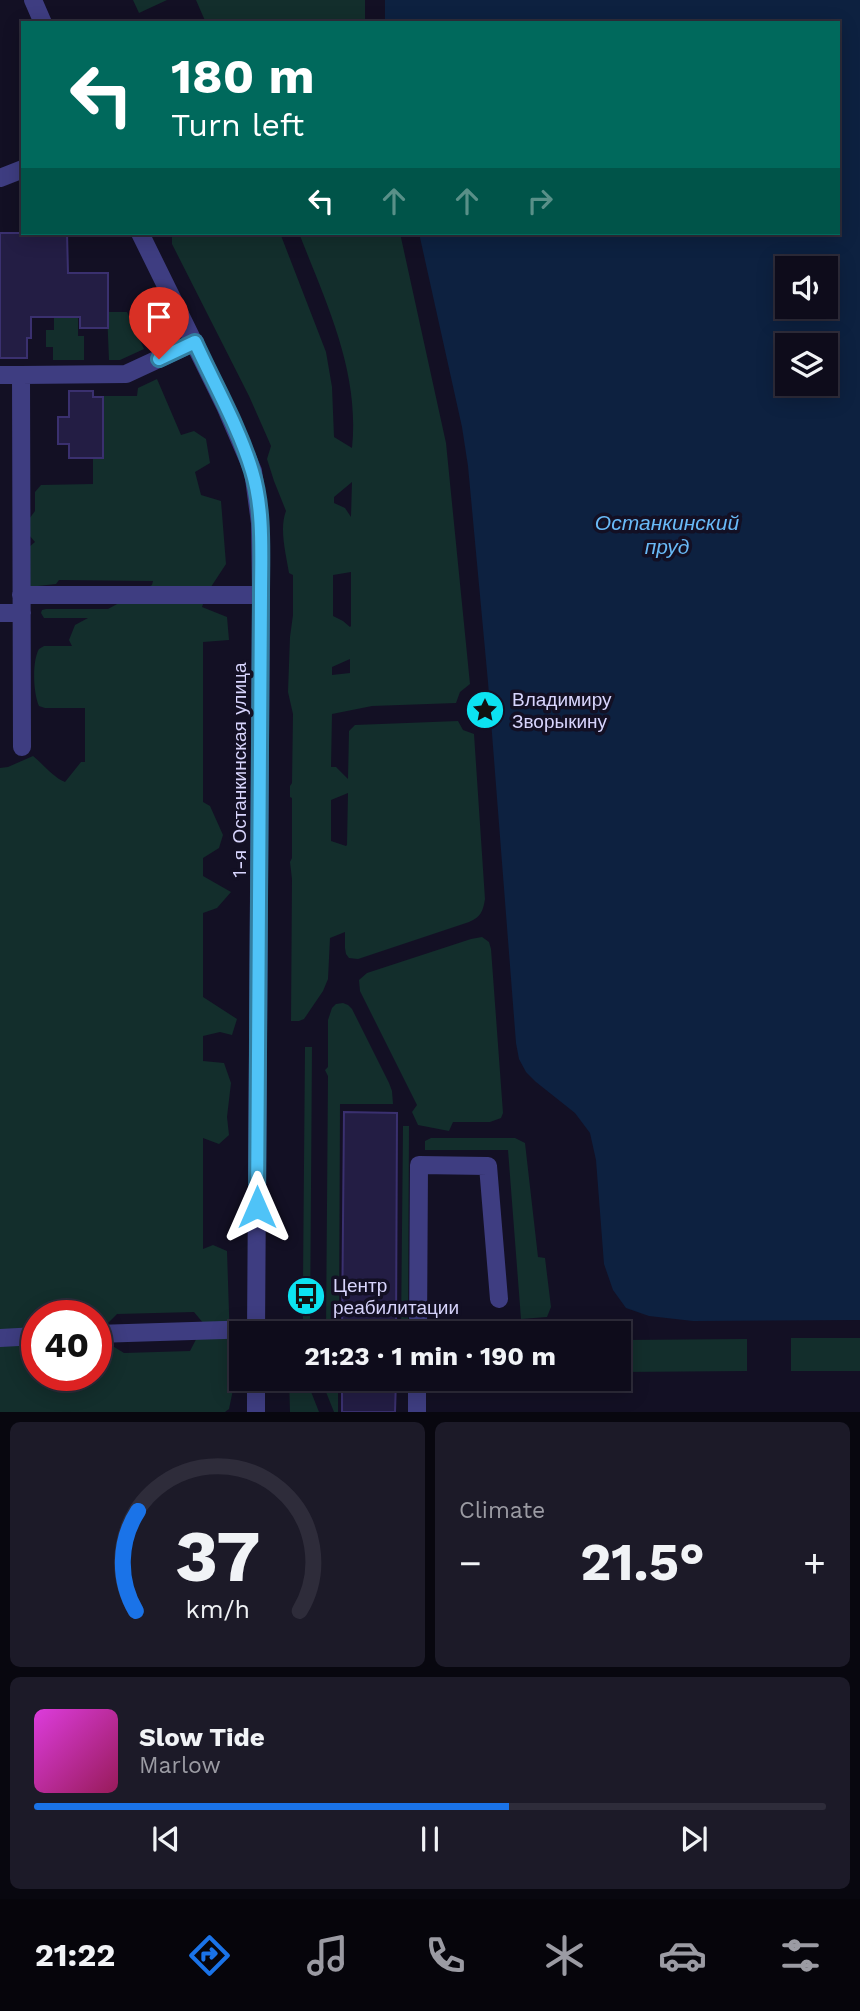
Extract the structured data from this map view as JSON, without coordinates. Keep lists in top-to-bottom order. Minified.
{"streets":{"street":["1-я Останкинская улица"]},"water":["Останкинский пруд"],"places":{"place":["Владимиру Зворыкину"],"bus stop":["Центр реабилитации"]},"page":{"turn":["180 m","Turn left"],"limit":"40","trip":"21:23 · 1 min · 190 m","tile":"Climate","heat":["−","21.5°","+"],"song":["Slow Tide","Marlow"],"tabs":"21:22","gauge":["37","km/h"]}}
